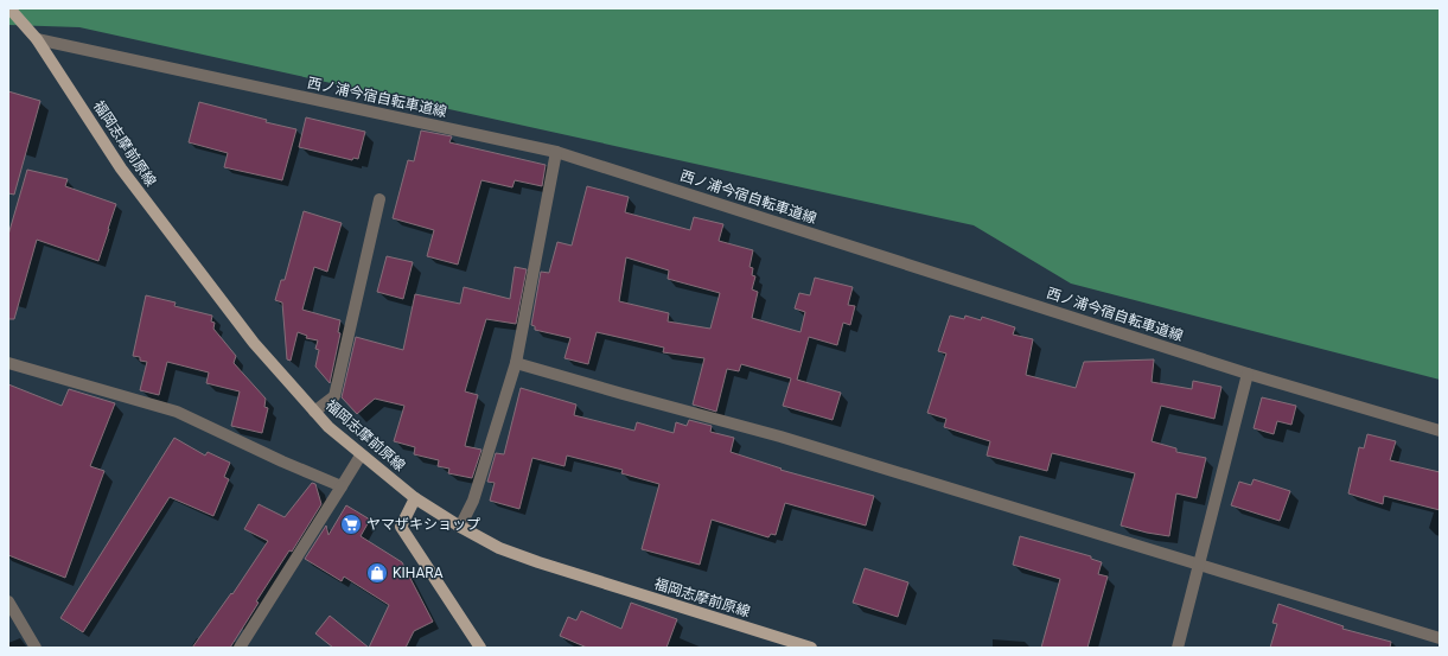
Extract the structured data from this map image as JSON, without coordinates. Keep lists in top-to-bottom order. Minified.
{"streets":{"main road":["福岡志摩前原線"],"street":["西ノ浦今宿自転車道線"]},"crossings":[["西ノ浦今宿自転車道線","福岡志摩前原線"]],"places":{"supermarket":["ヤマザキショップ"],"shop":["KIHARA"]}}
